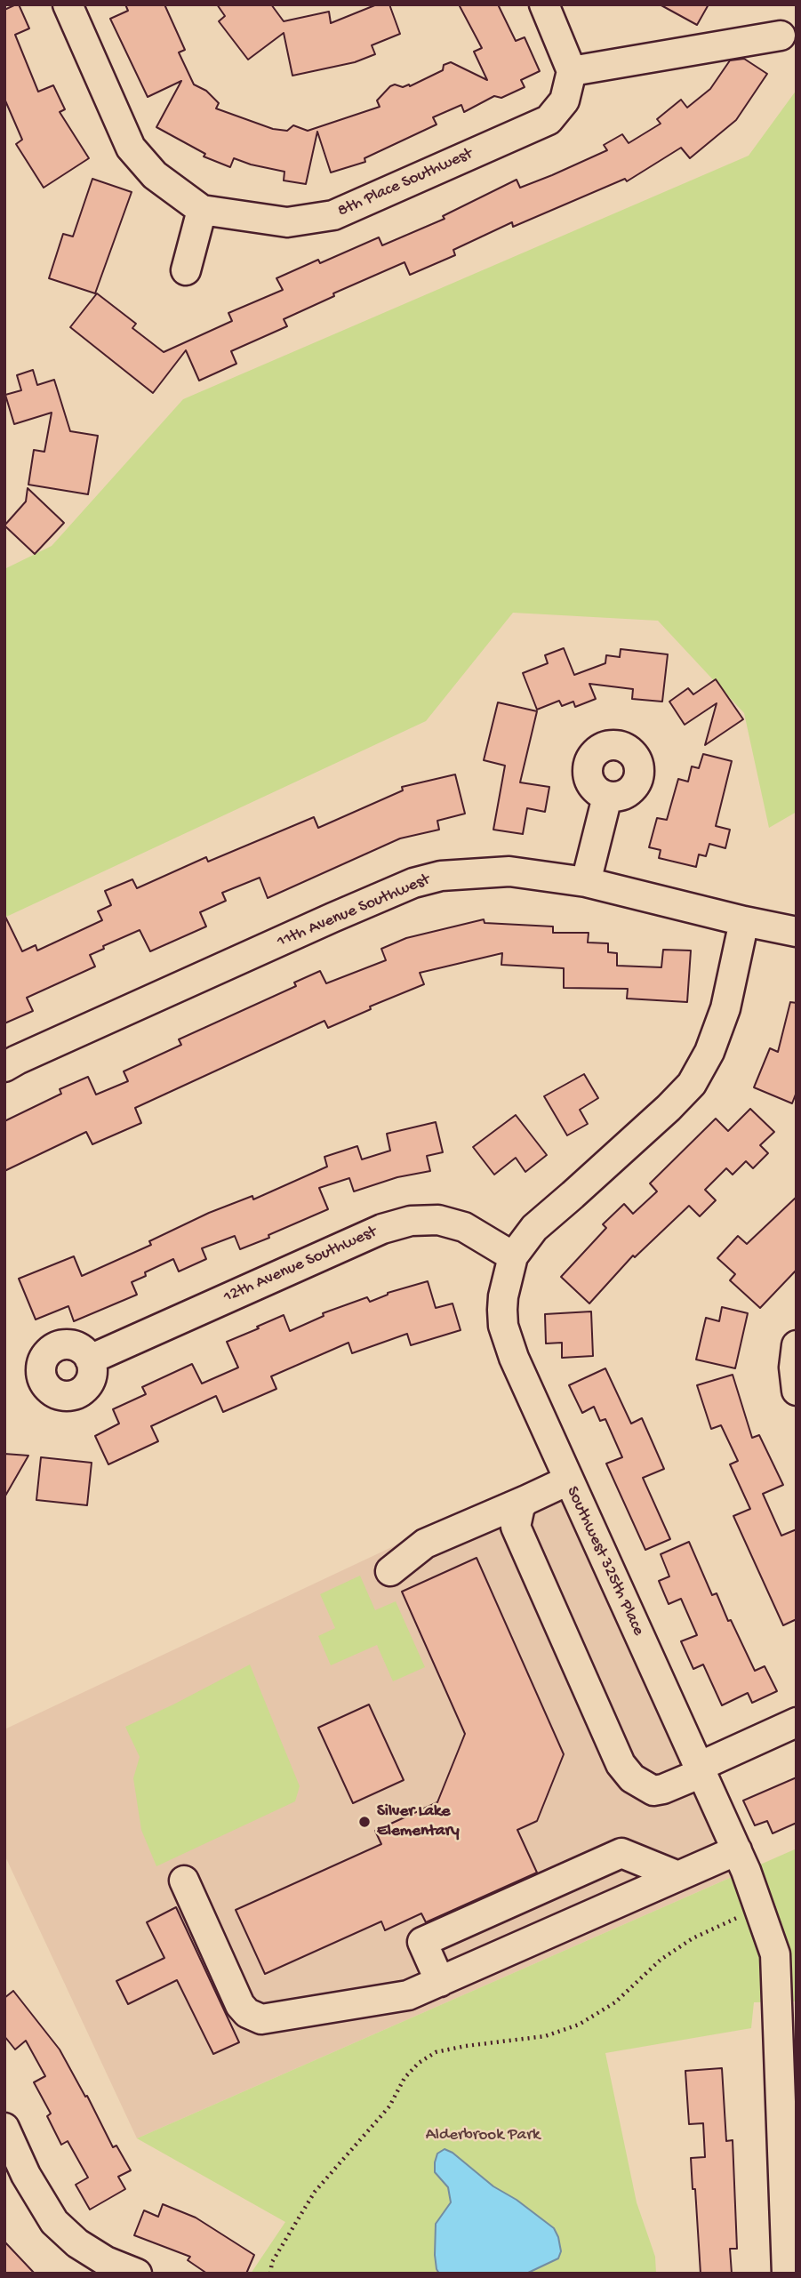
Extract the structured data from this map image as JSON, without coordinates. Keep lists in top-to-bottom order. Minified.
{"streets":{"street":["8th Place Southwest","11th Avenue Southwest","12th Avenue Southwest","Southwest 325th Place"]},"crossings":[["11th Avenue Southwest","Southwest 325th Place"],["12th Avenue Southwest","Southwest 325th Place"]],"parks":["Alderbrook Park"],"places":["Silver Lake Elementary"]}
